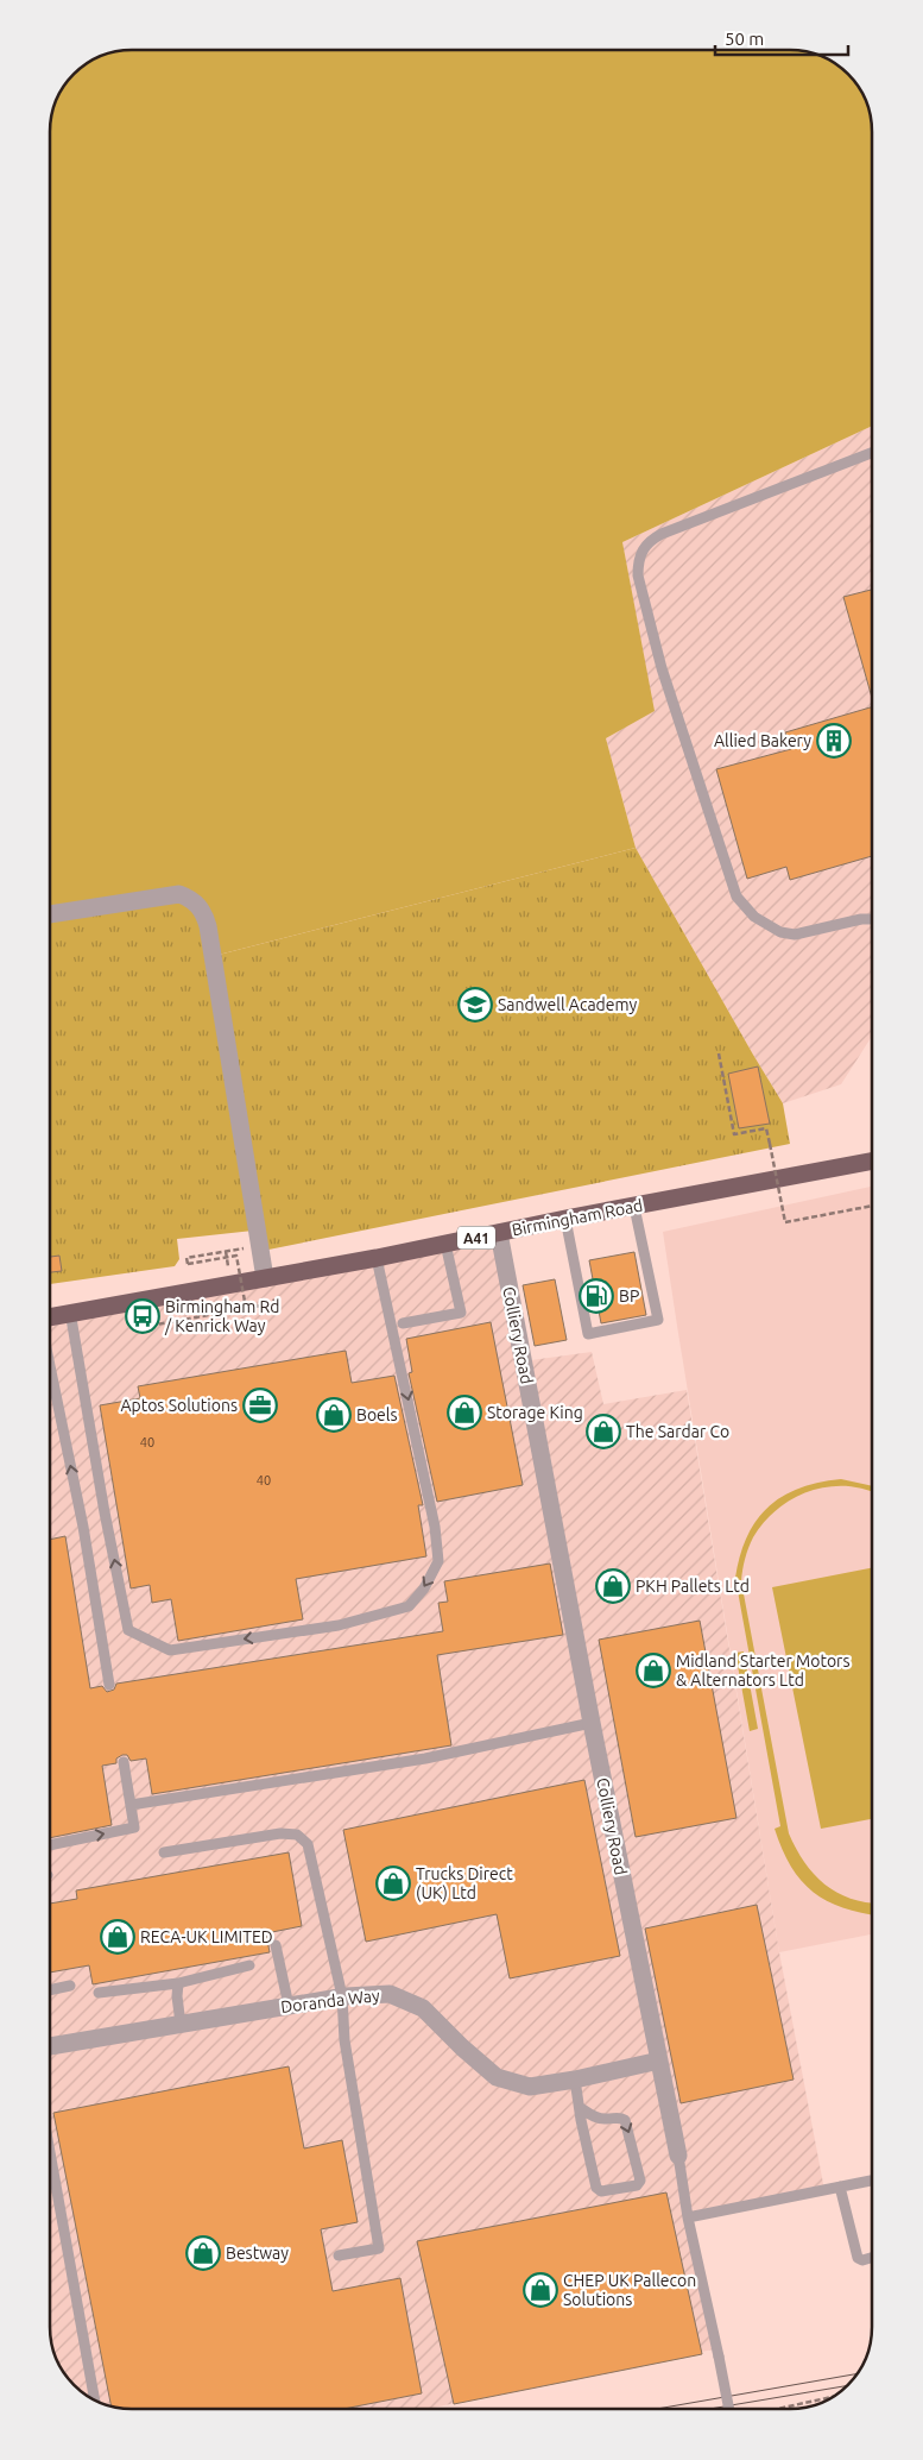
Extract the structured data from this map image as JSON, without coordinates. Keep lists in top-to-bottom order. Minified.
{"streets":{"highway":["Birmingham Road","A41"],"street":["Colliery Road","Doranda Way"]},"crossings":[["Birmingham Road","Colliery Road"],["Colliery Road","Doranda Way"]],"places":{"building":["Allied Bakery"],"school or university":["Sandwell Academy"],"fuel station":["BP"],"bus stop":["Birmingham Rd / Kenrick Way"],"office":["Aptos Solutions"],"shop":["Storage King","Boels","The Sardar Co","PKH Pallets Ltd","Midland Starter Motors & Alternators Ltd","Trucks Direct (UK) Ltd","RECA-UK LIMITED","Bestway","CHEP UK Pallecon Solutions"]},"house_numbers":["40","40"],"scale_bar":"50 m"}
